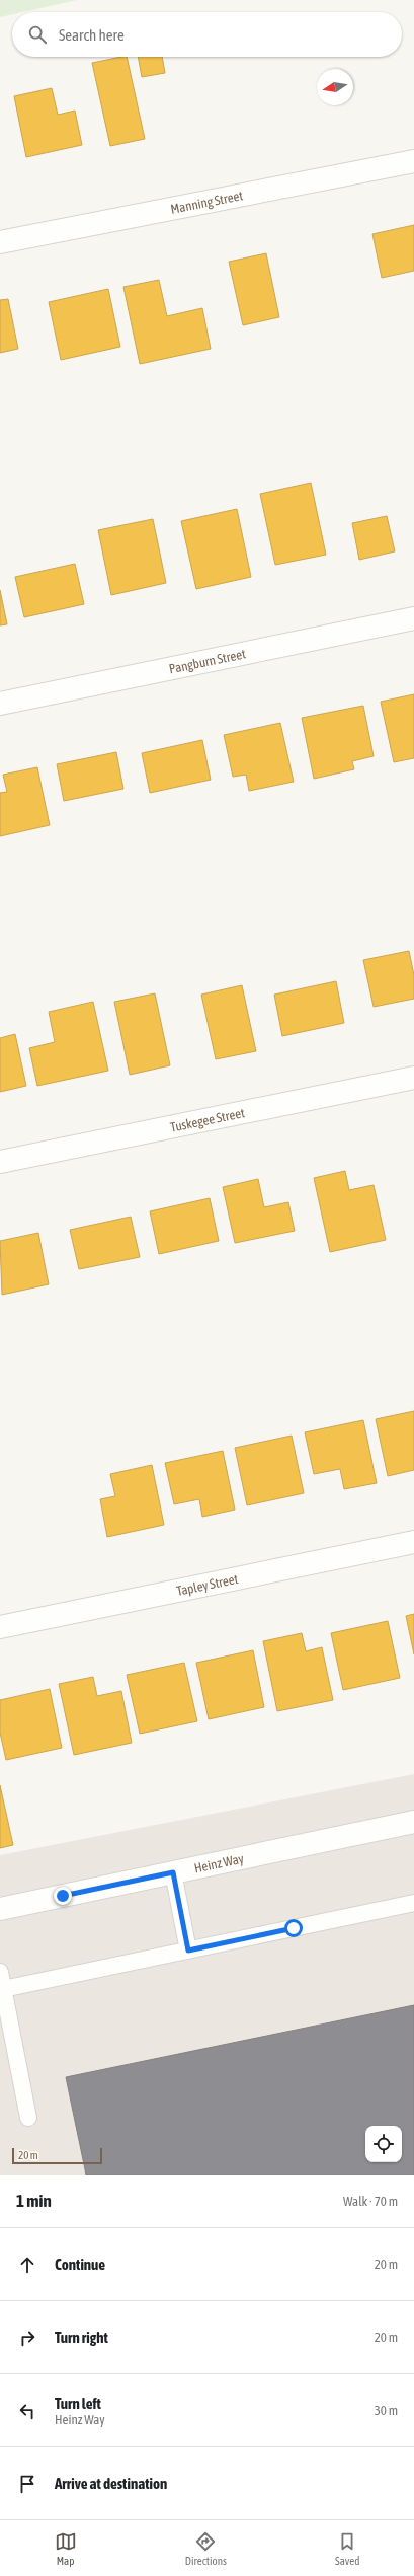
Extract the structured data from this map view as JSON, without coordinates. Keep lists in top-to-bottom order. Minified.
{"streets":{"street":["Manning Street","Pangburn Street","Tuskegee Street","Tapley Street","Heinz Way"]},"scale_bar":"20 m","north":"left","page":{"search":"Search here","scale":"20 m","heading":["1 min","Walk · 70 m"],"list":[["Continue","20 m"],["Turn right","20 m"],["Turn left","Heinz Way","30 m"],"Arrive at destination"],"nav":["Map","Directions","Saved"]}}
